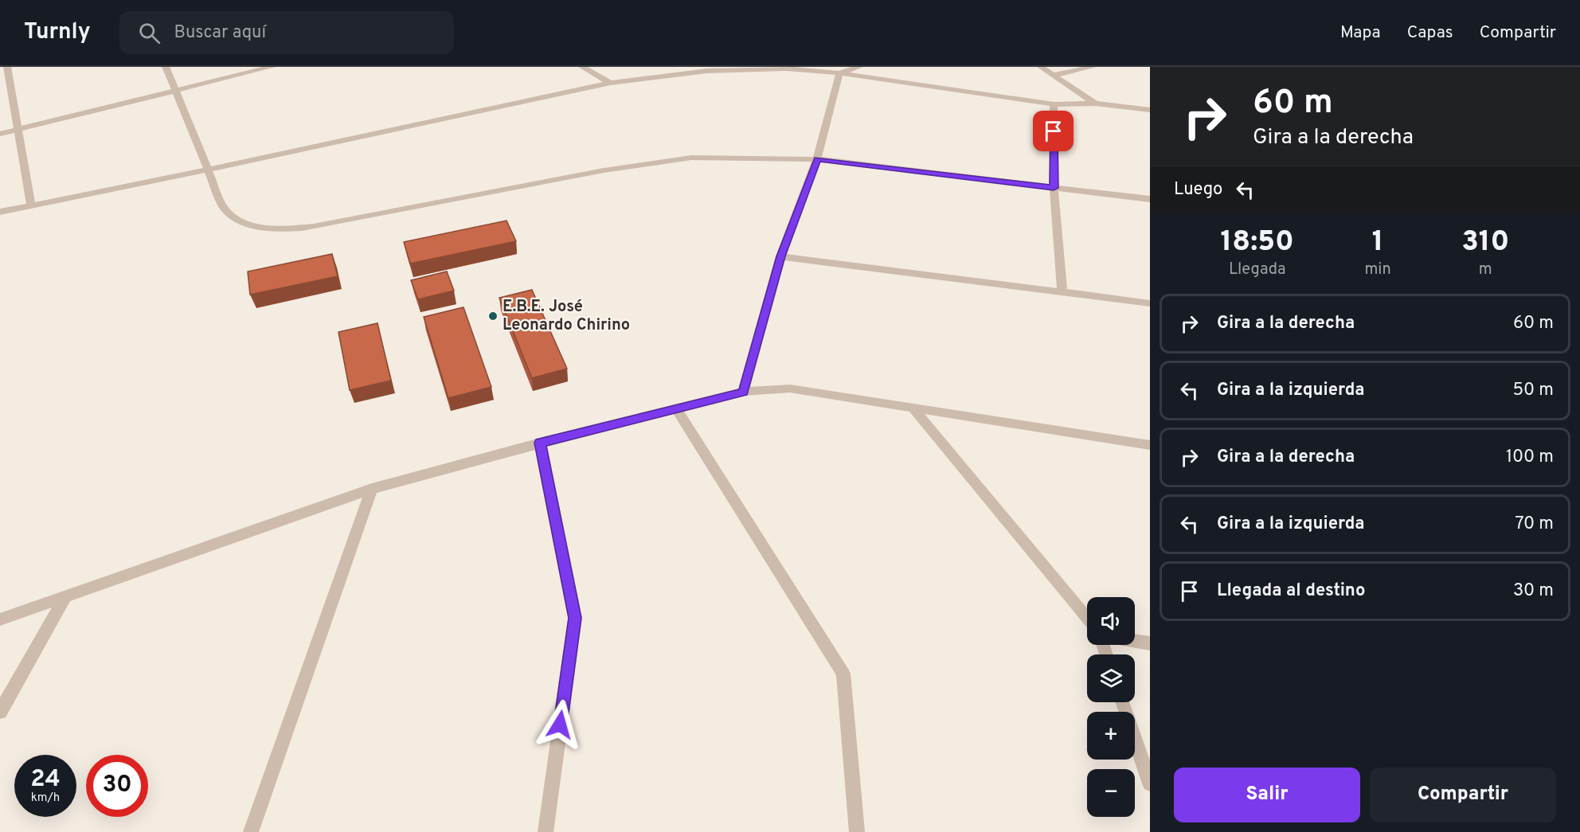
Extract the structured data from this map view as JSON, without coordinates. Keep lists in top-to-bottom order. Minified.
{"places":["E.B.E. José Leonardo Chirino"],"page":{"header":"Turnly","search":"Buscar aquí","nav":["Mapa","Capas","Compartir"],"turn":["60 m","Gira a la derecha"],"then":"Luego","eta":["18:50","Llegada","1","min","310","m"],"list":[{"name":"Gira a la derecha","value":"60 m"},{"name":"Gira a la izquierda","value":"50 m"},{"name":"Gira a la derecha","value":"100 m"},{"name":"Gira a la izquierda","value":"70 m"},{"name":"Llegada al destino","value":"30 m"}],"map_buttons":["+","−"],"speed":"24 km/h","limit":"30","buttons":["Salir","Compartir"]}}
